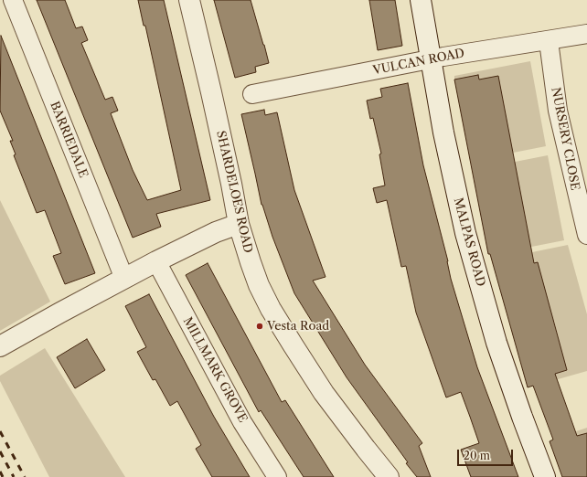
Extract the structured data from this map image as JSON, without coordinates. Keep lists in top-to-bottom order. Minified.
{"streets":{"street":["VULCAN ROAD","NURSERY CLOSE","BARRIEDALE","SHARDELOES ROAD","MALPAS ROAD","MILLMARK GROVE"]},"crossings":[["VULCAN ROAD","NURSERY CLOSE"],["VULCAN ROAD","MALPAS ROAD"]],"places":["Vesta Road"],"scale_bar":"20 m"}
